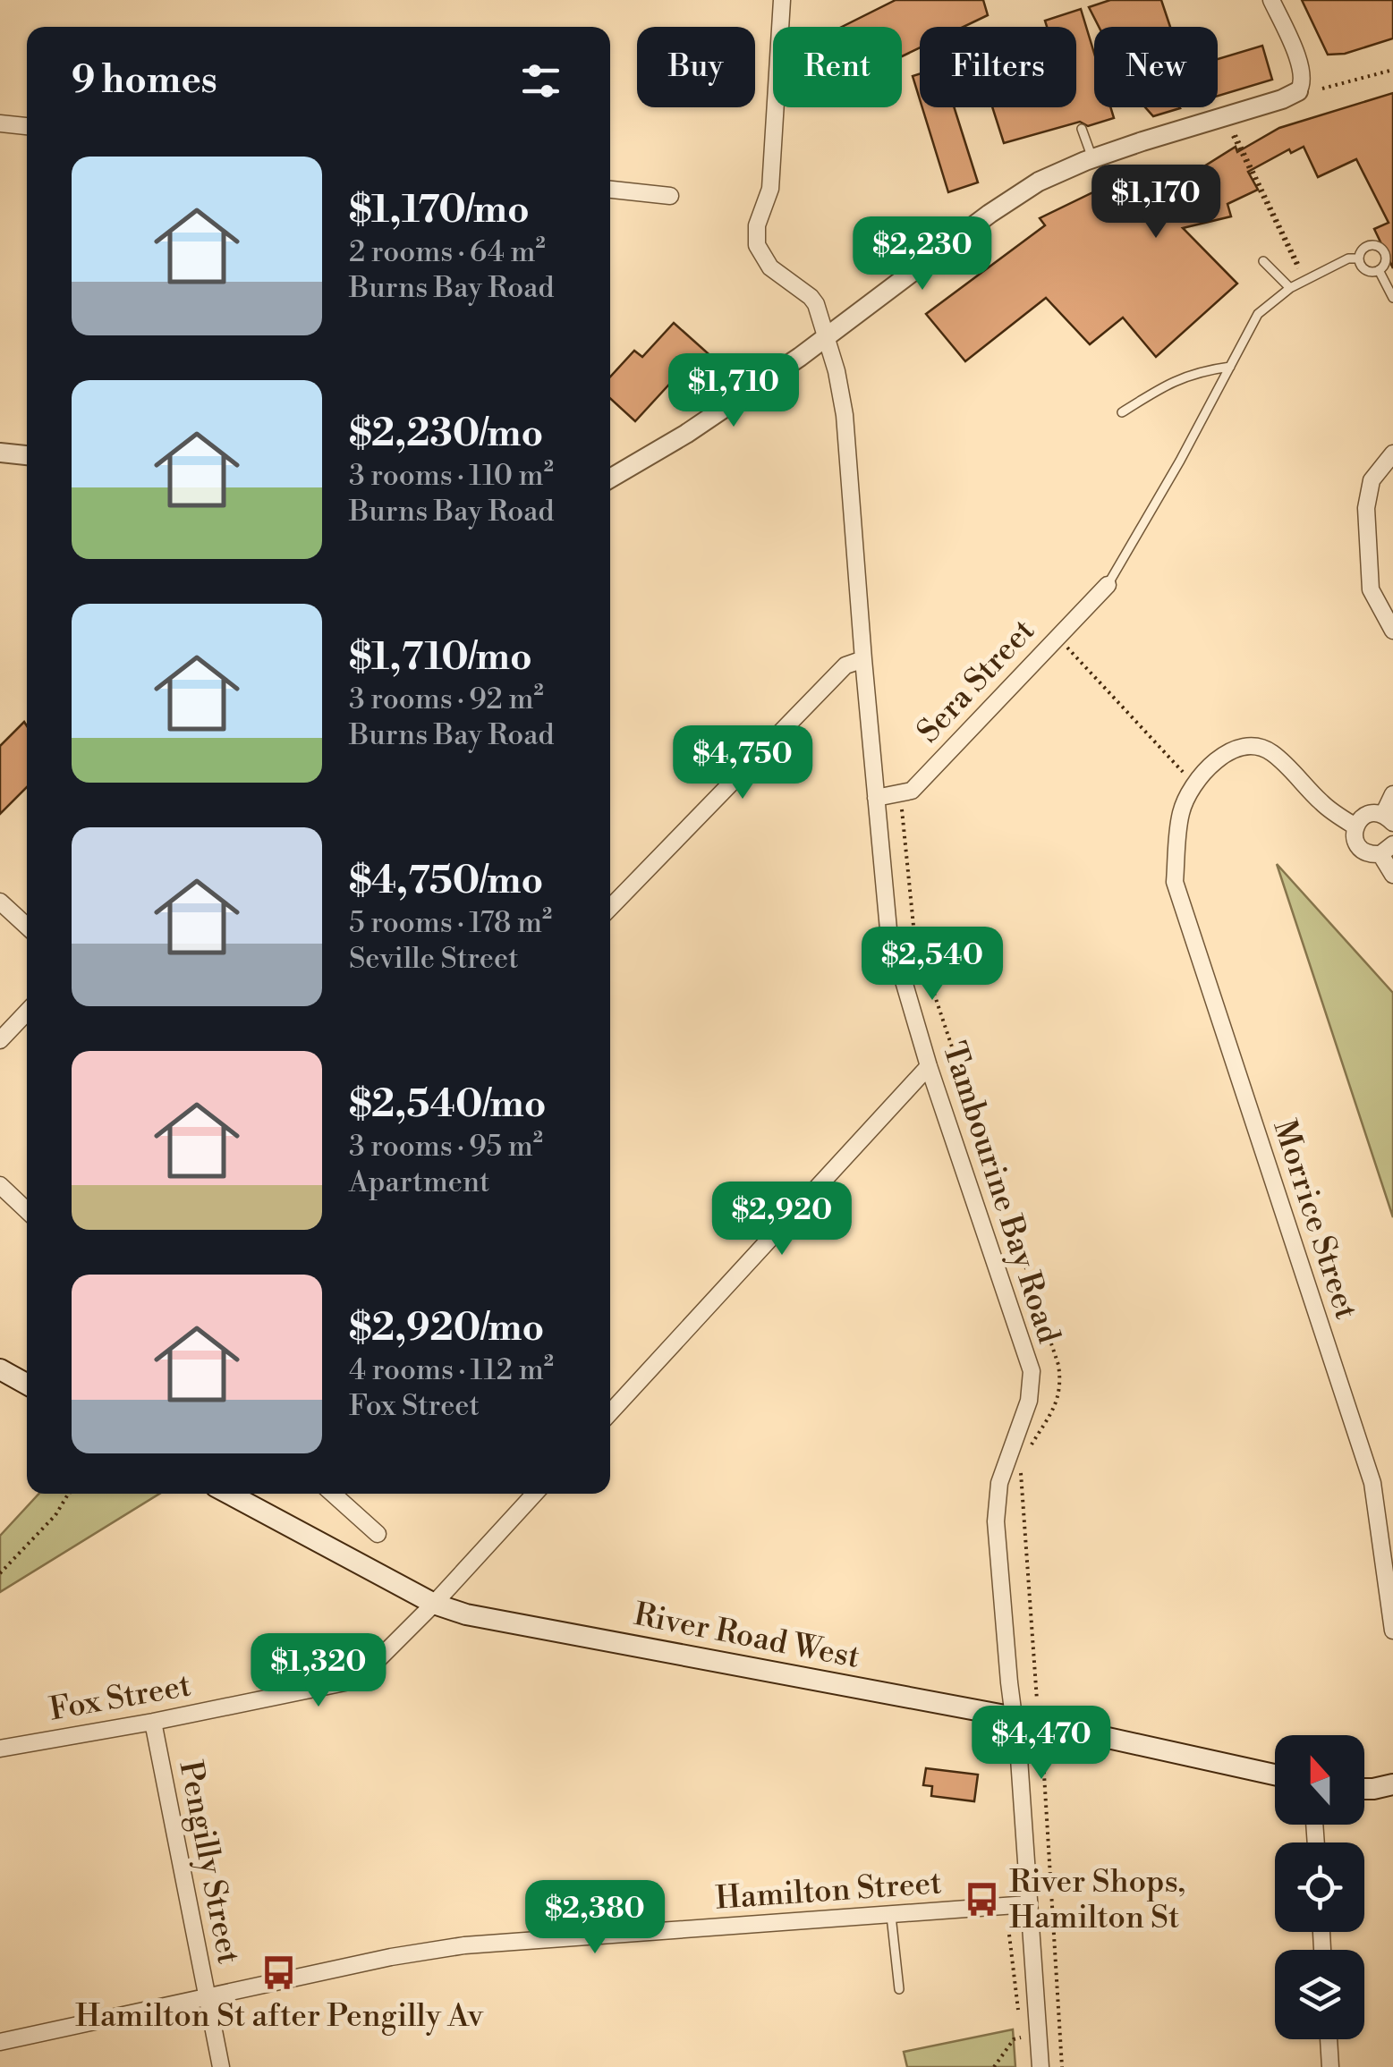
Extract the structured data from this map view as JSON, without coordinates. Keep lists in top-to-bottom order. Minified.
{"streets":{"main road":["River Road West"],"street":["Sera Street","Tambourine Bay Road","Morrice Street","Fox Street","Pengilly Street","Hamilton Street"]},"crossings":[["Sera Street","Tambourine Bay Road"],["Tambourine Bay Road","River Road West"],["Tambourine Bay Road","Hamilton Street"],["River Road West","Fox Street"],["Fox Street","Pengilly Street"],["Pengilly Street","Hamilton Street"]],"places":{"bus stop":["River Shops, Hamilton St","Hamilton St after Pengilly Av"]},"north":"top","page":{"chip":["Buy","Rent","Filters","New"],"heading":"9 homes","list":[{"name":"$1,170/mo","note":"2 rooms · 64 m² · Burns Bay Road"},{"name":"$2,230/mo","note":"3 rooms · 110 m² · Burns Bay Road"},{"name":"$1,710/mo","note":"3 rooms · 92 m² · Burns Bay Road"},{"name":"$4,750/mo","note":"5 rooms · 178 m² · Seville Street"},{"name":"$2,540/mo","note":"3 rooms · 95 m² · Apartment"},{"name":"$2,920/mo","note":"4 rooms · 112 m² · Fox Street"}],"price":["$1,170","$2,230","$1,710","$4,750","$2,540","$2,920","$1,320","$4,470","$2,380"]}}
